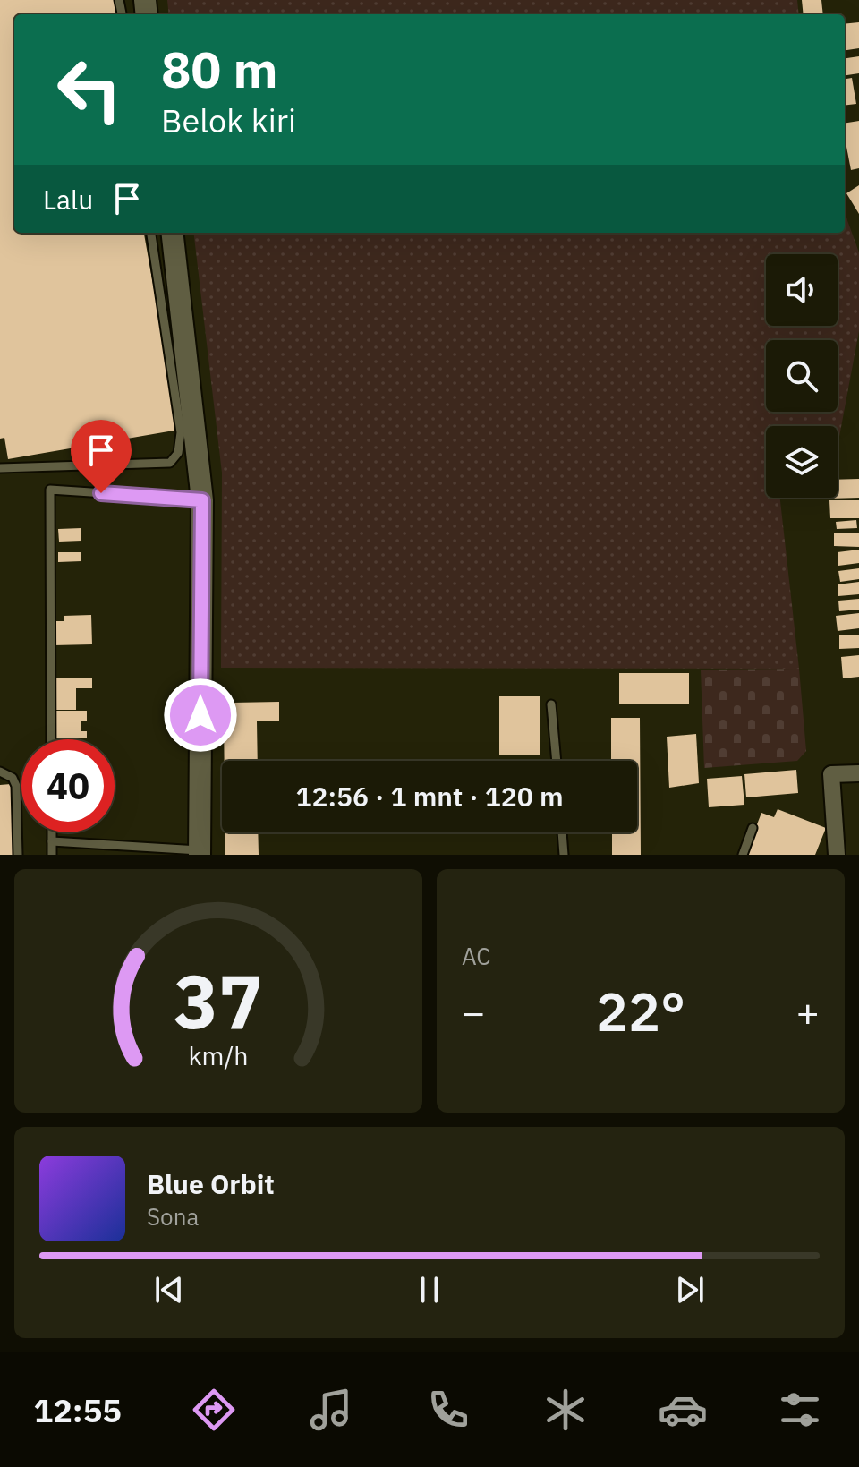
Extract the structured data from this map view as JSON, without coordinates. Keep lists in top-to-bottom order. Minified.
{"page":{"turn":["80 m","Belok kiri"],"then":"Lalu","limit":"40","trip":"12:56 · 1 mnt · 120 m","tile":"AC","heat":["−","22°","+"],"song":["Blue Orbit","Sona"],"tabs":"12:55","gauge":["37","km/h"]}}
